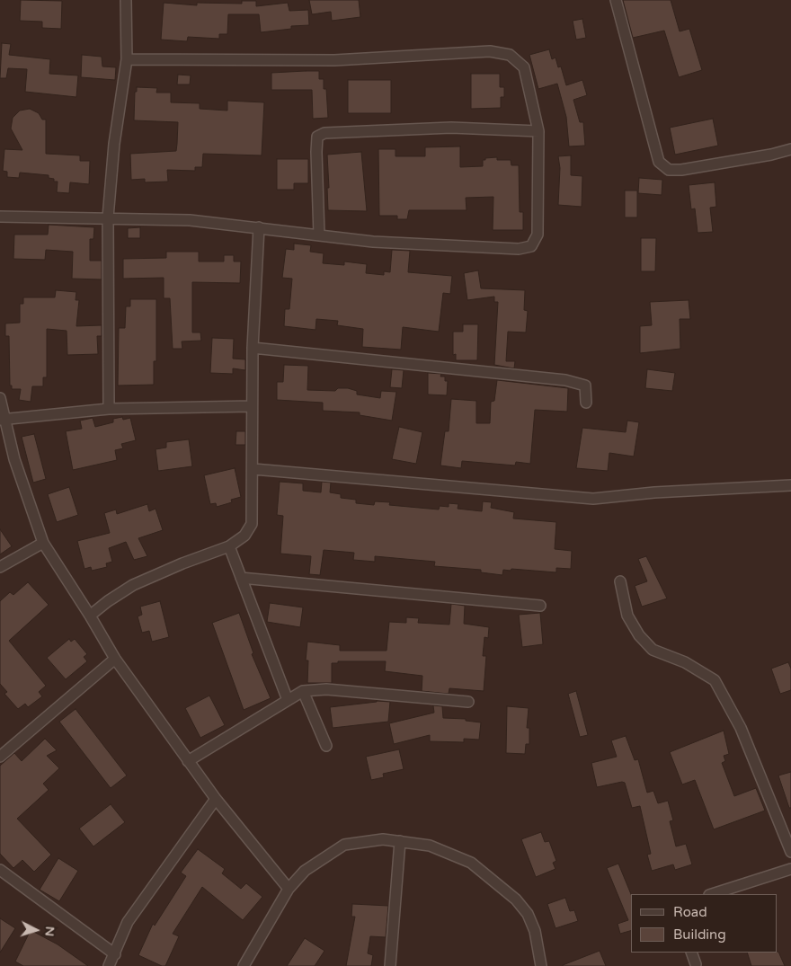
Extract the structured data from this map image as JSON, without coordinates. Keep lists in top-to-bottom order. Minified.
{"legend":["Road","Building"],"north":"right"}
